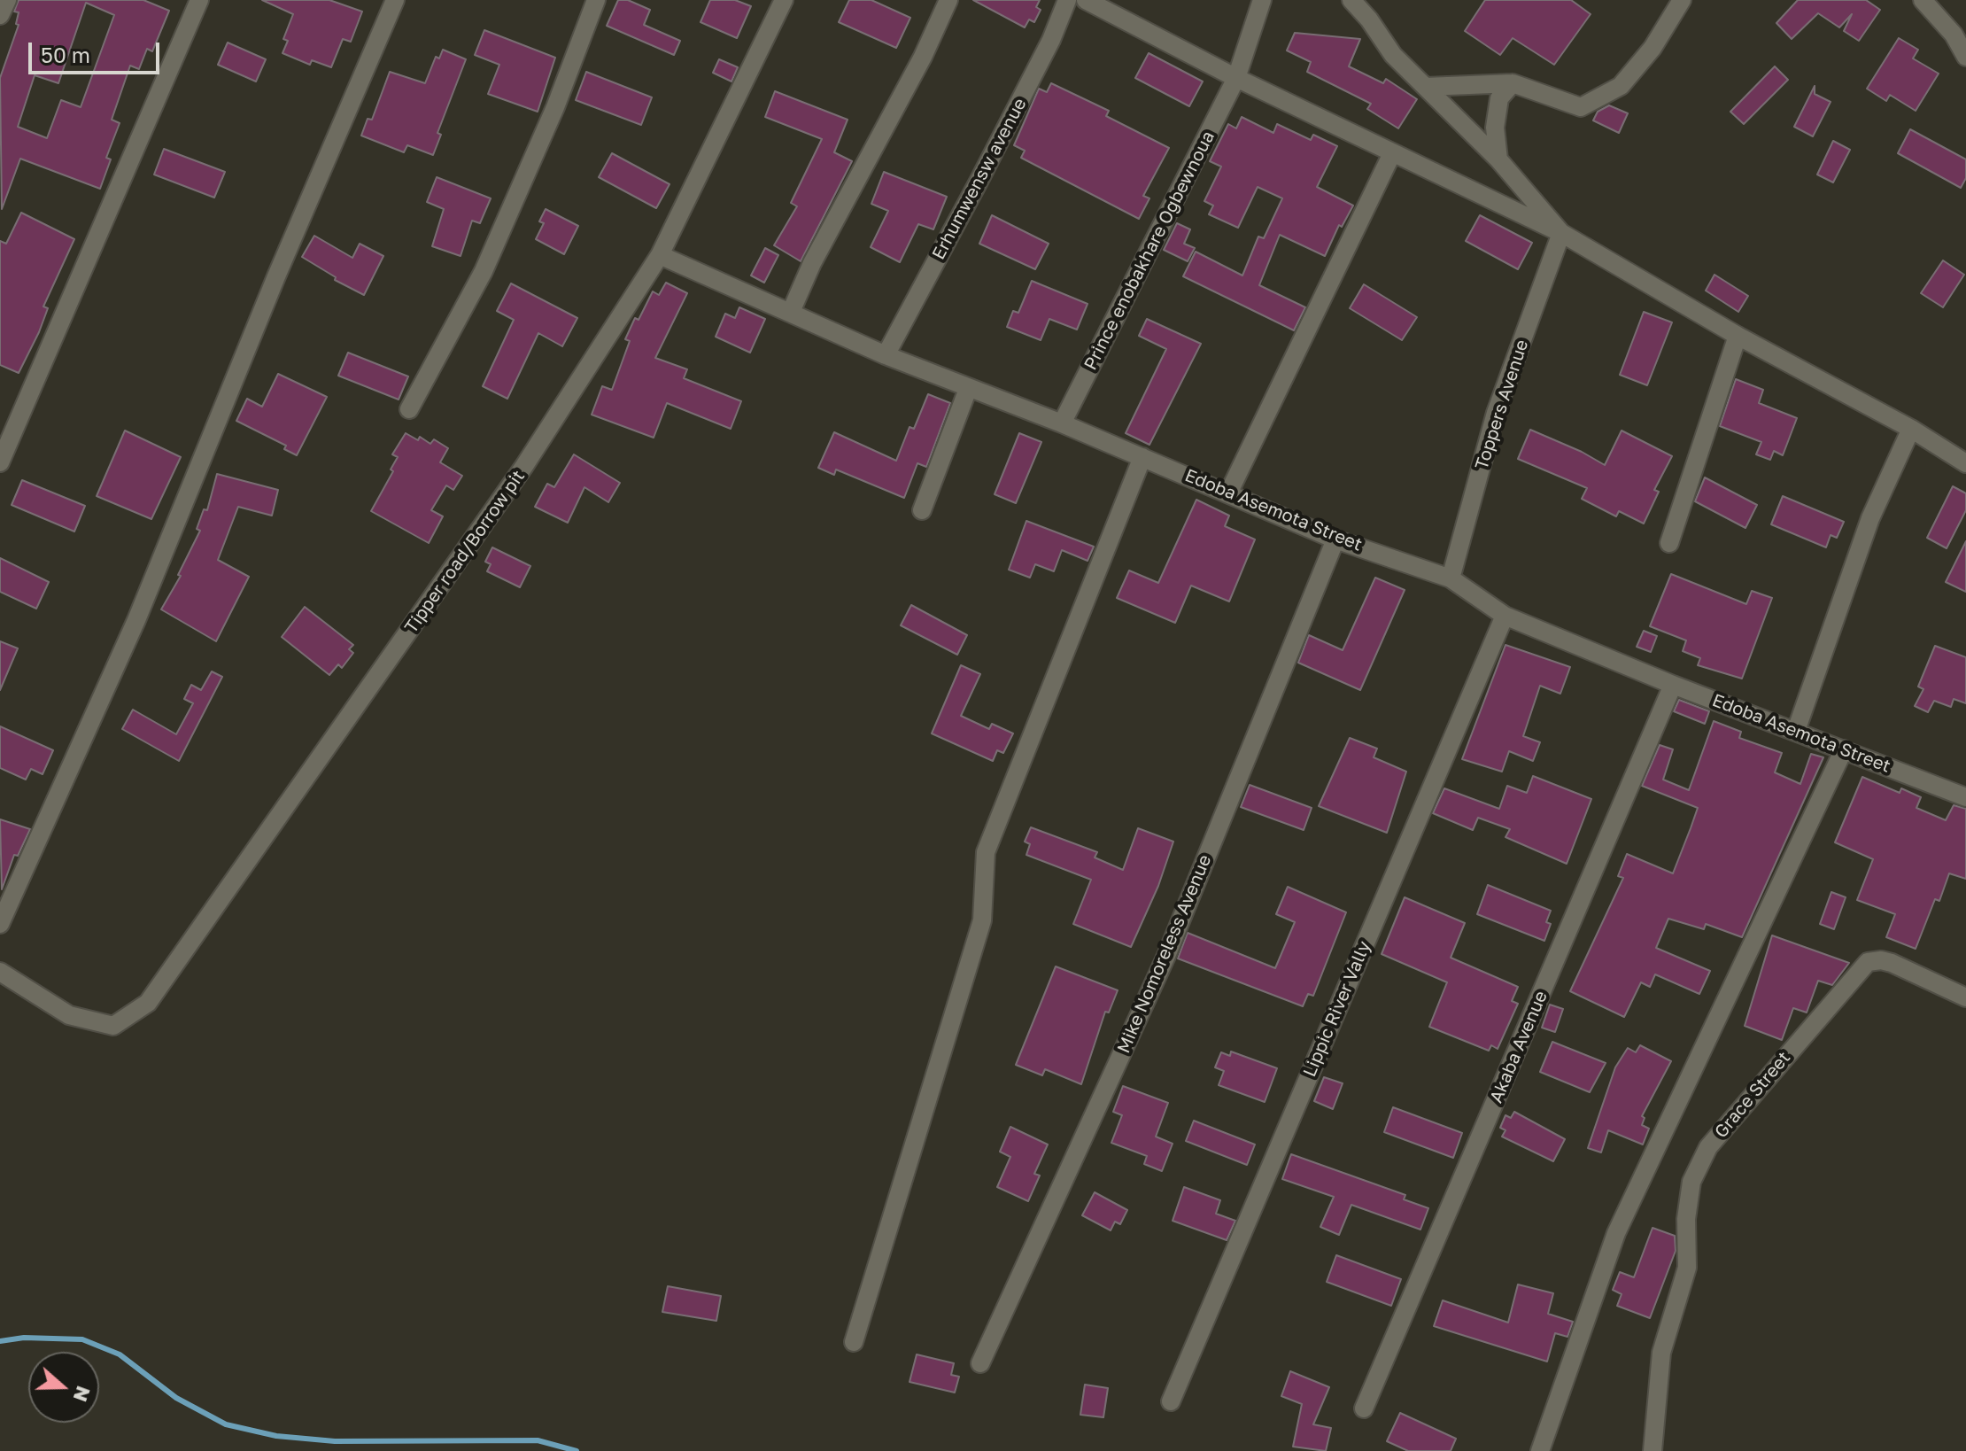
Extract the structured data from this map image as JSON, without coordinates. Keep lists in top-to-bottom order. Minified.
{"streets":{"street":["Erhumwensw avenue","Prince enobakhare Ogbewnoua","Toppers Avenue","Edoba Asemota Street","Tipper road/Borrow pit","Mike Nomoreless Avenue","Lippic River Vally","Akaba Avenue","Grace Street"]},"crossings":[["Erhumwensw avenue","Edoba Asemota Street"],["Prince enobakhare Ogbewnoua","Edoba Asemota Street"],["Toppers Avenue","Edoba Asemota Street"],["Edoba Asemota Street","Tipper road/Borrow pit"],["Edoba Asemota Street","Mike Nomoreless Avenue"],["Edoba Asemota Street","Lippic River Vally"],["Edoba Asemota Street","Akaba Avenue"]],"scale_bar":"50 m","north":"right"}
